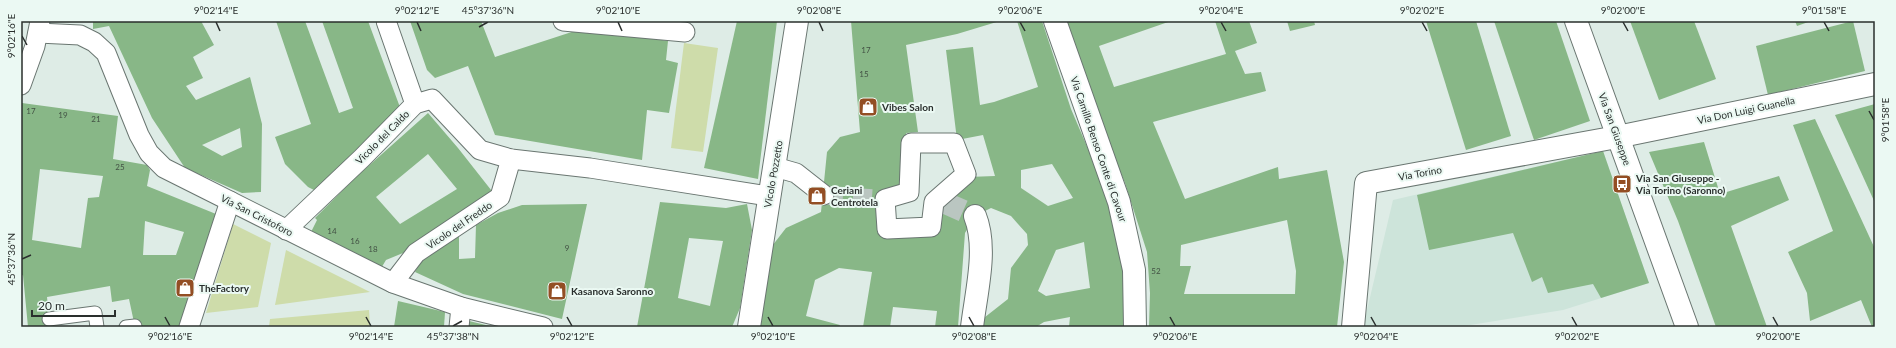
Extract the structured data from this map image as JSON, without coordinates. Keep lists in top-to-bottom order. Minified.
{"streets":{"street":["Via Don Luigi Guanella","Via San Giuseppe","Vicolo del Caldo","Via Camillo Benso Conte di Cavour","Via Torino","Vicolo Pozzetto","Via San Cristoforo","Vicolo del Freddo"]},"crossings":[["Via Don Luigi Guanella","Via San Giuseppe"],["Via Don Luigi Guanella","Via Torino"],["Via San Giuseppe","Via Torino"],["Vicolo del Caldo","Via San Cristoforo"],["Via San Cristoforo","Vicolo del Freddo"]],"places":{"shop":["Vibes Salon","Ceriani Centrotela","TheFactory","Kasanova Saronno"],"bus stop":["Via San Giuseppe - Via Torino (Saronno)"]},"house_numbers":["17","15","17","19","21","25","14","16","9","18","52"],"scale_bar":"20 m","coordinates":["9°02'14\"E","9°02'12\"E","45°37'36\"N","9°02'10\"E","9°02'08\"E","9°02'06\"E","9°02'04\"E","9°02'02\"E","9°02'00\"E","9°01'58\"E","9°02'16\"E","45°37'38\"N"]}
